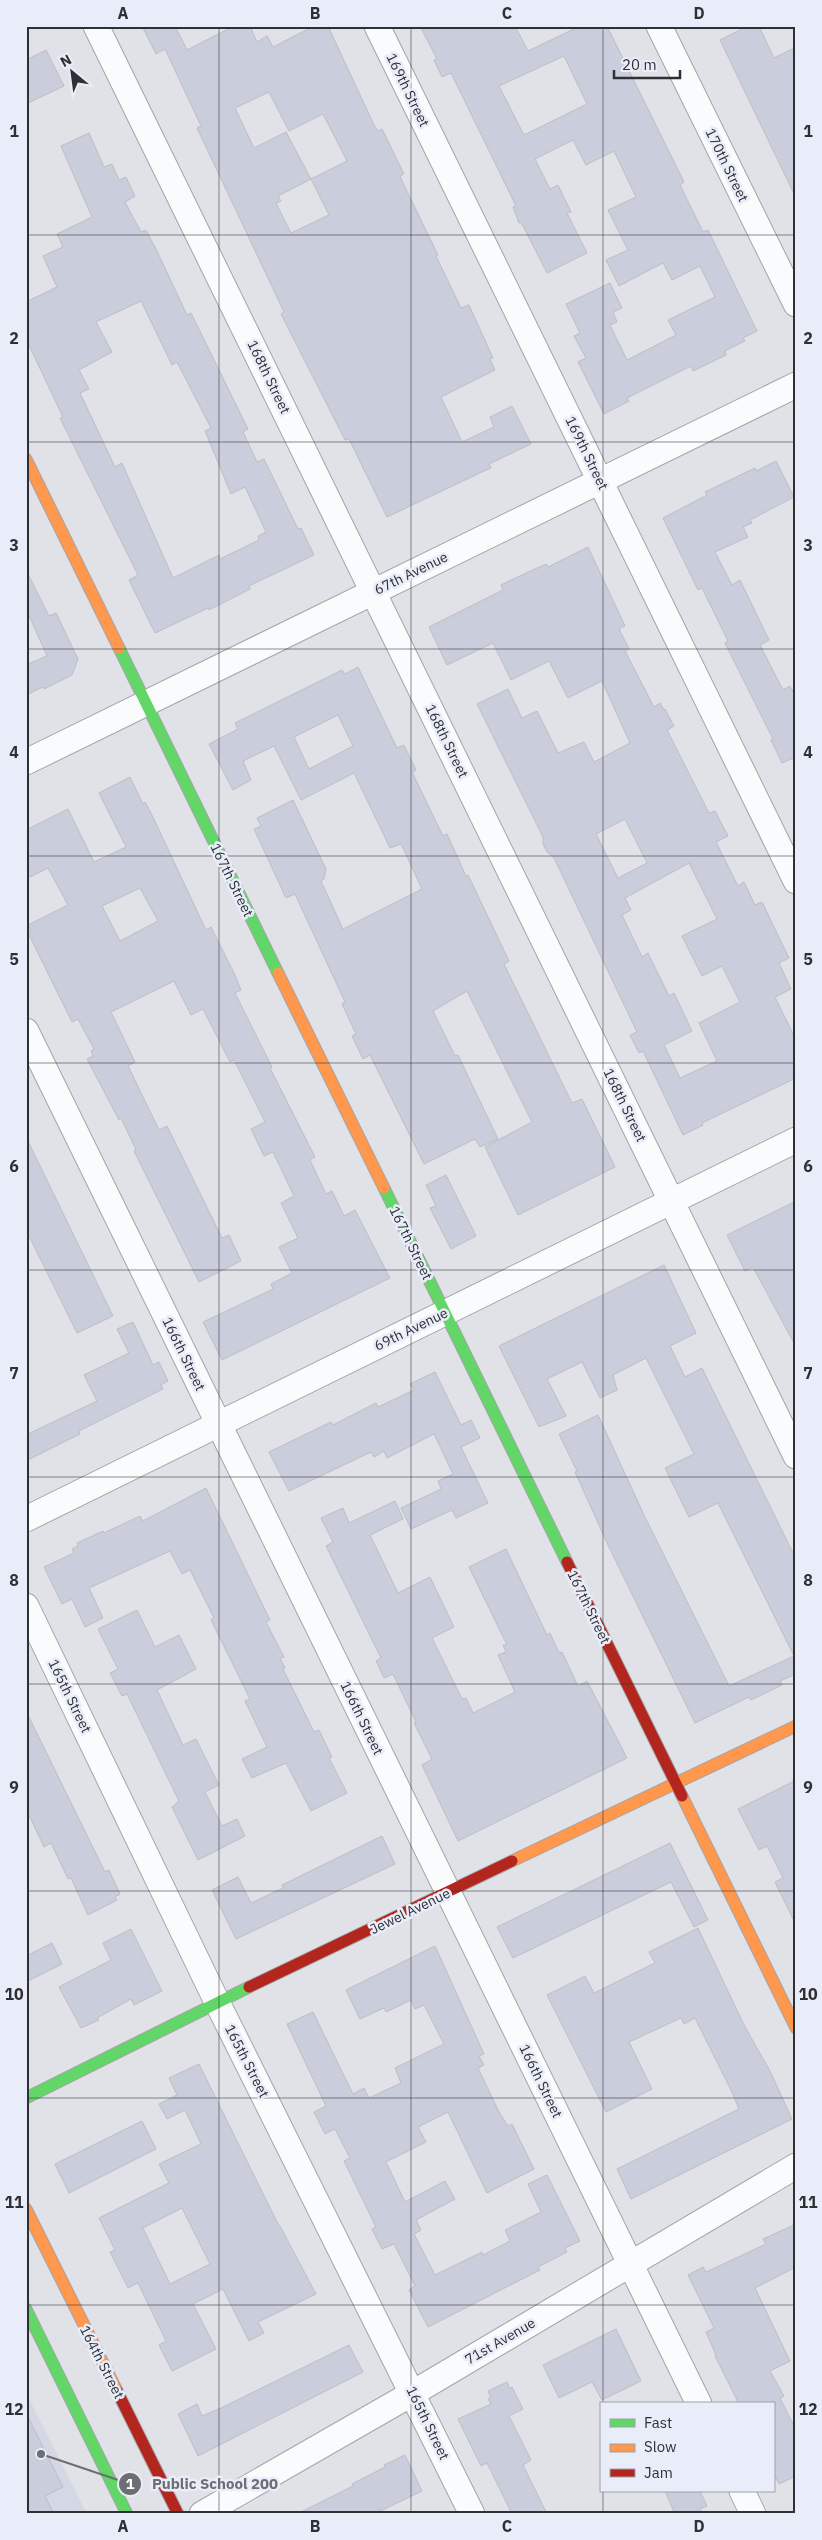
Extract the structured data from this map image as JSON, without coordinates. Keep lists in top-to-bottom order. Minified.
{"streets":{"street":["169th Street","170th Street","168th Street","67th Avenue","167th Street","69th Avenue","166th Street","165th Street","Jewel Avenue","71st Avenue","164th Street"]},"crossings":[["169th Street","67th Avenue"],["168th Street","67th Avenue"],["168th Street","69th Avenue"],["67th Avenue","167th Street"],["167th Street","69th Avenue"],["167th Street","Jewel Avenue"],["69th Avenue","166th Street"],["166th Street","Jewel Avenue"],["166th Street","71st Avenue"],["165th Street","Jewel Avenue"],["165th Street","71st Avenue"]],"places":["Public School 200"],"legend":["Fast","Slow","Jam"],"scale_bar":"20 m","north":"top left","grid":{"columns":["A","B","C","D"],"rows":["1","2","3","4","5","6","7","8","9","10","11","12"]}}
